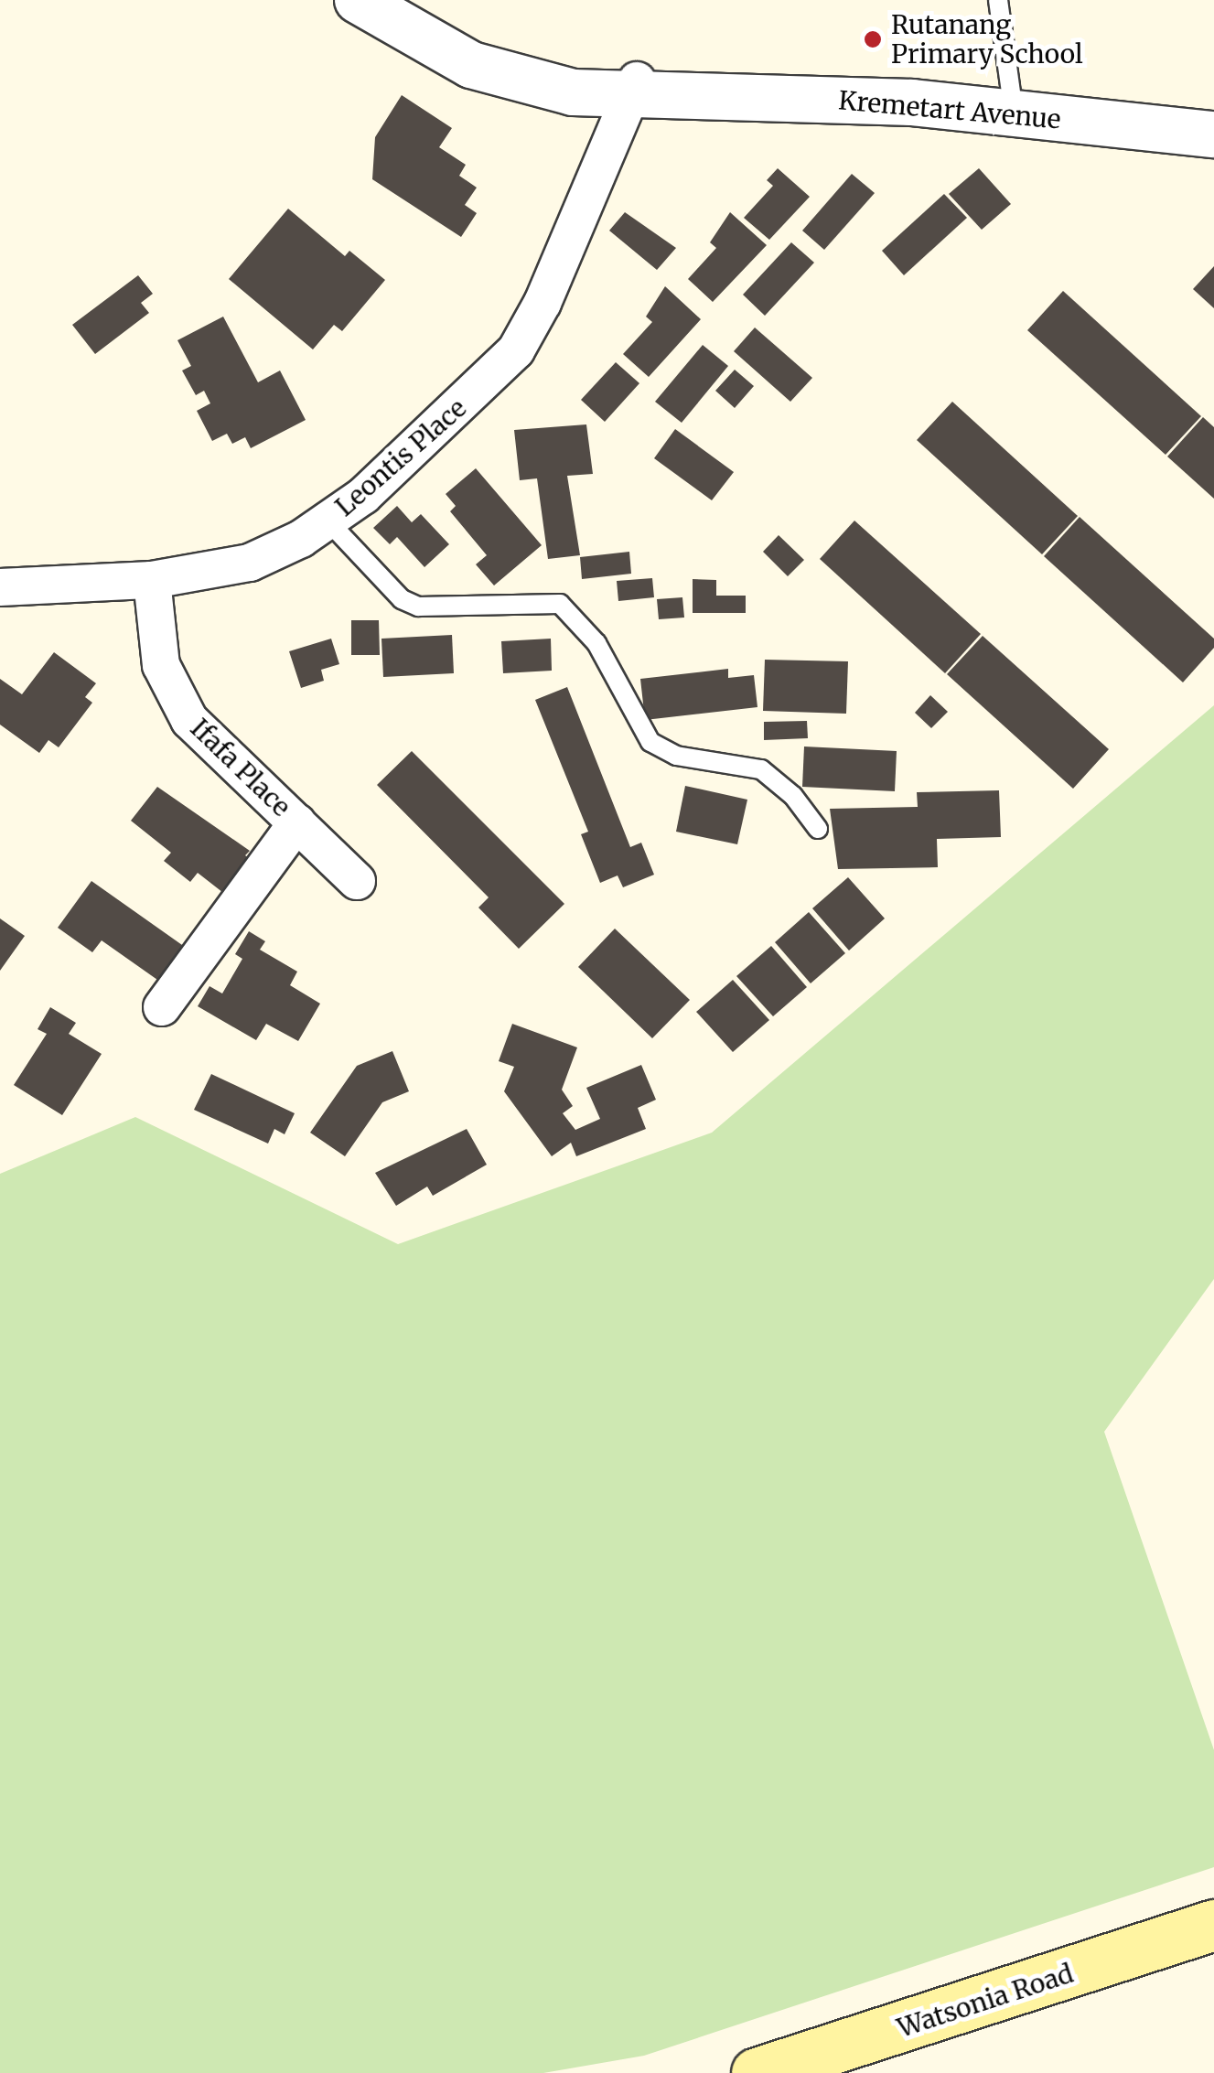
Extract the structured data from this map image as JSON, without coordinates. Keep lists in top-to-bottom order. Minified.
{"streets":{"main road":["Watsonia Road"],"street":["Kremetart Avenue","Leontis Place","Ifafa Place"]},"crossings":[["Kremetart Avenue","Leontis Place"],["Leontis Place","Ifafa Place"]],"places":["Rutanang Primary School"]}
